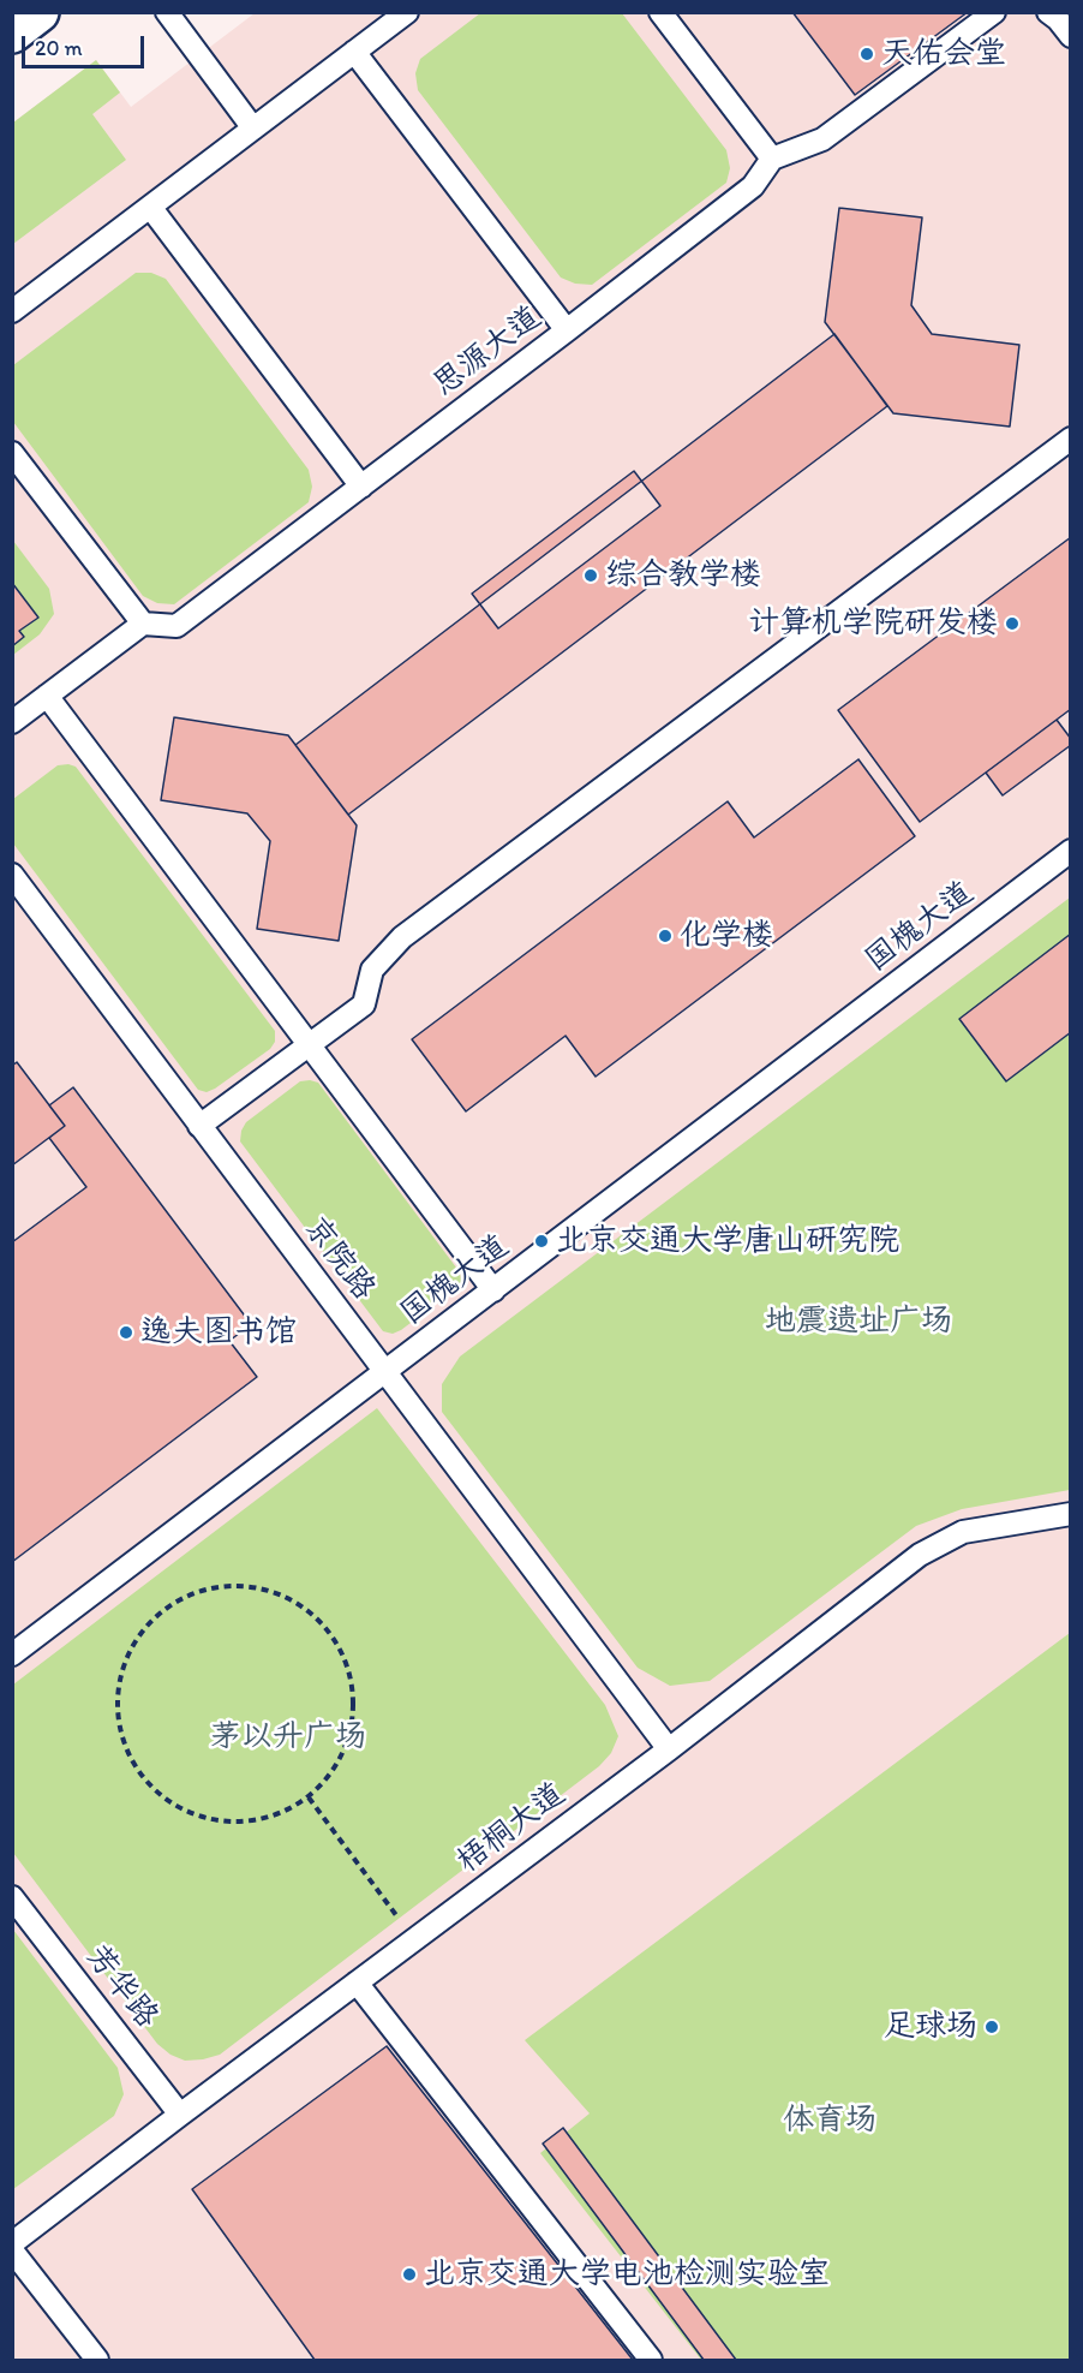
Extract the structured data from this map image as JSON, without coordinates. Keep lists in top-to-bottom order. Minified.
{"streets":{"lane":["思源大道","国槐大道","京院路","梧桐大道","芳华路"]},"crossings":[["国槐大道","京院路"],["京院路","梧桐大道"],["梧桐大道","芳华路"]],"parks":["地震遗址广场","茅以升广场","体育场"],"places":["天佑会堂","综合教学楼","计算机学院研发楼","化学楼","北京交通大学唐山研究院","逸夫图书馆","足球场","北京交通大学电池检测实验室"],"scale_bar":"20 m"}
